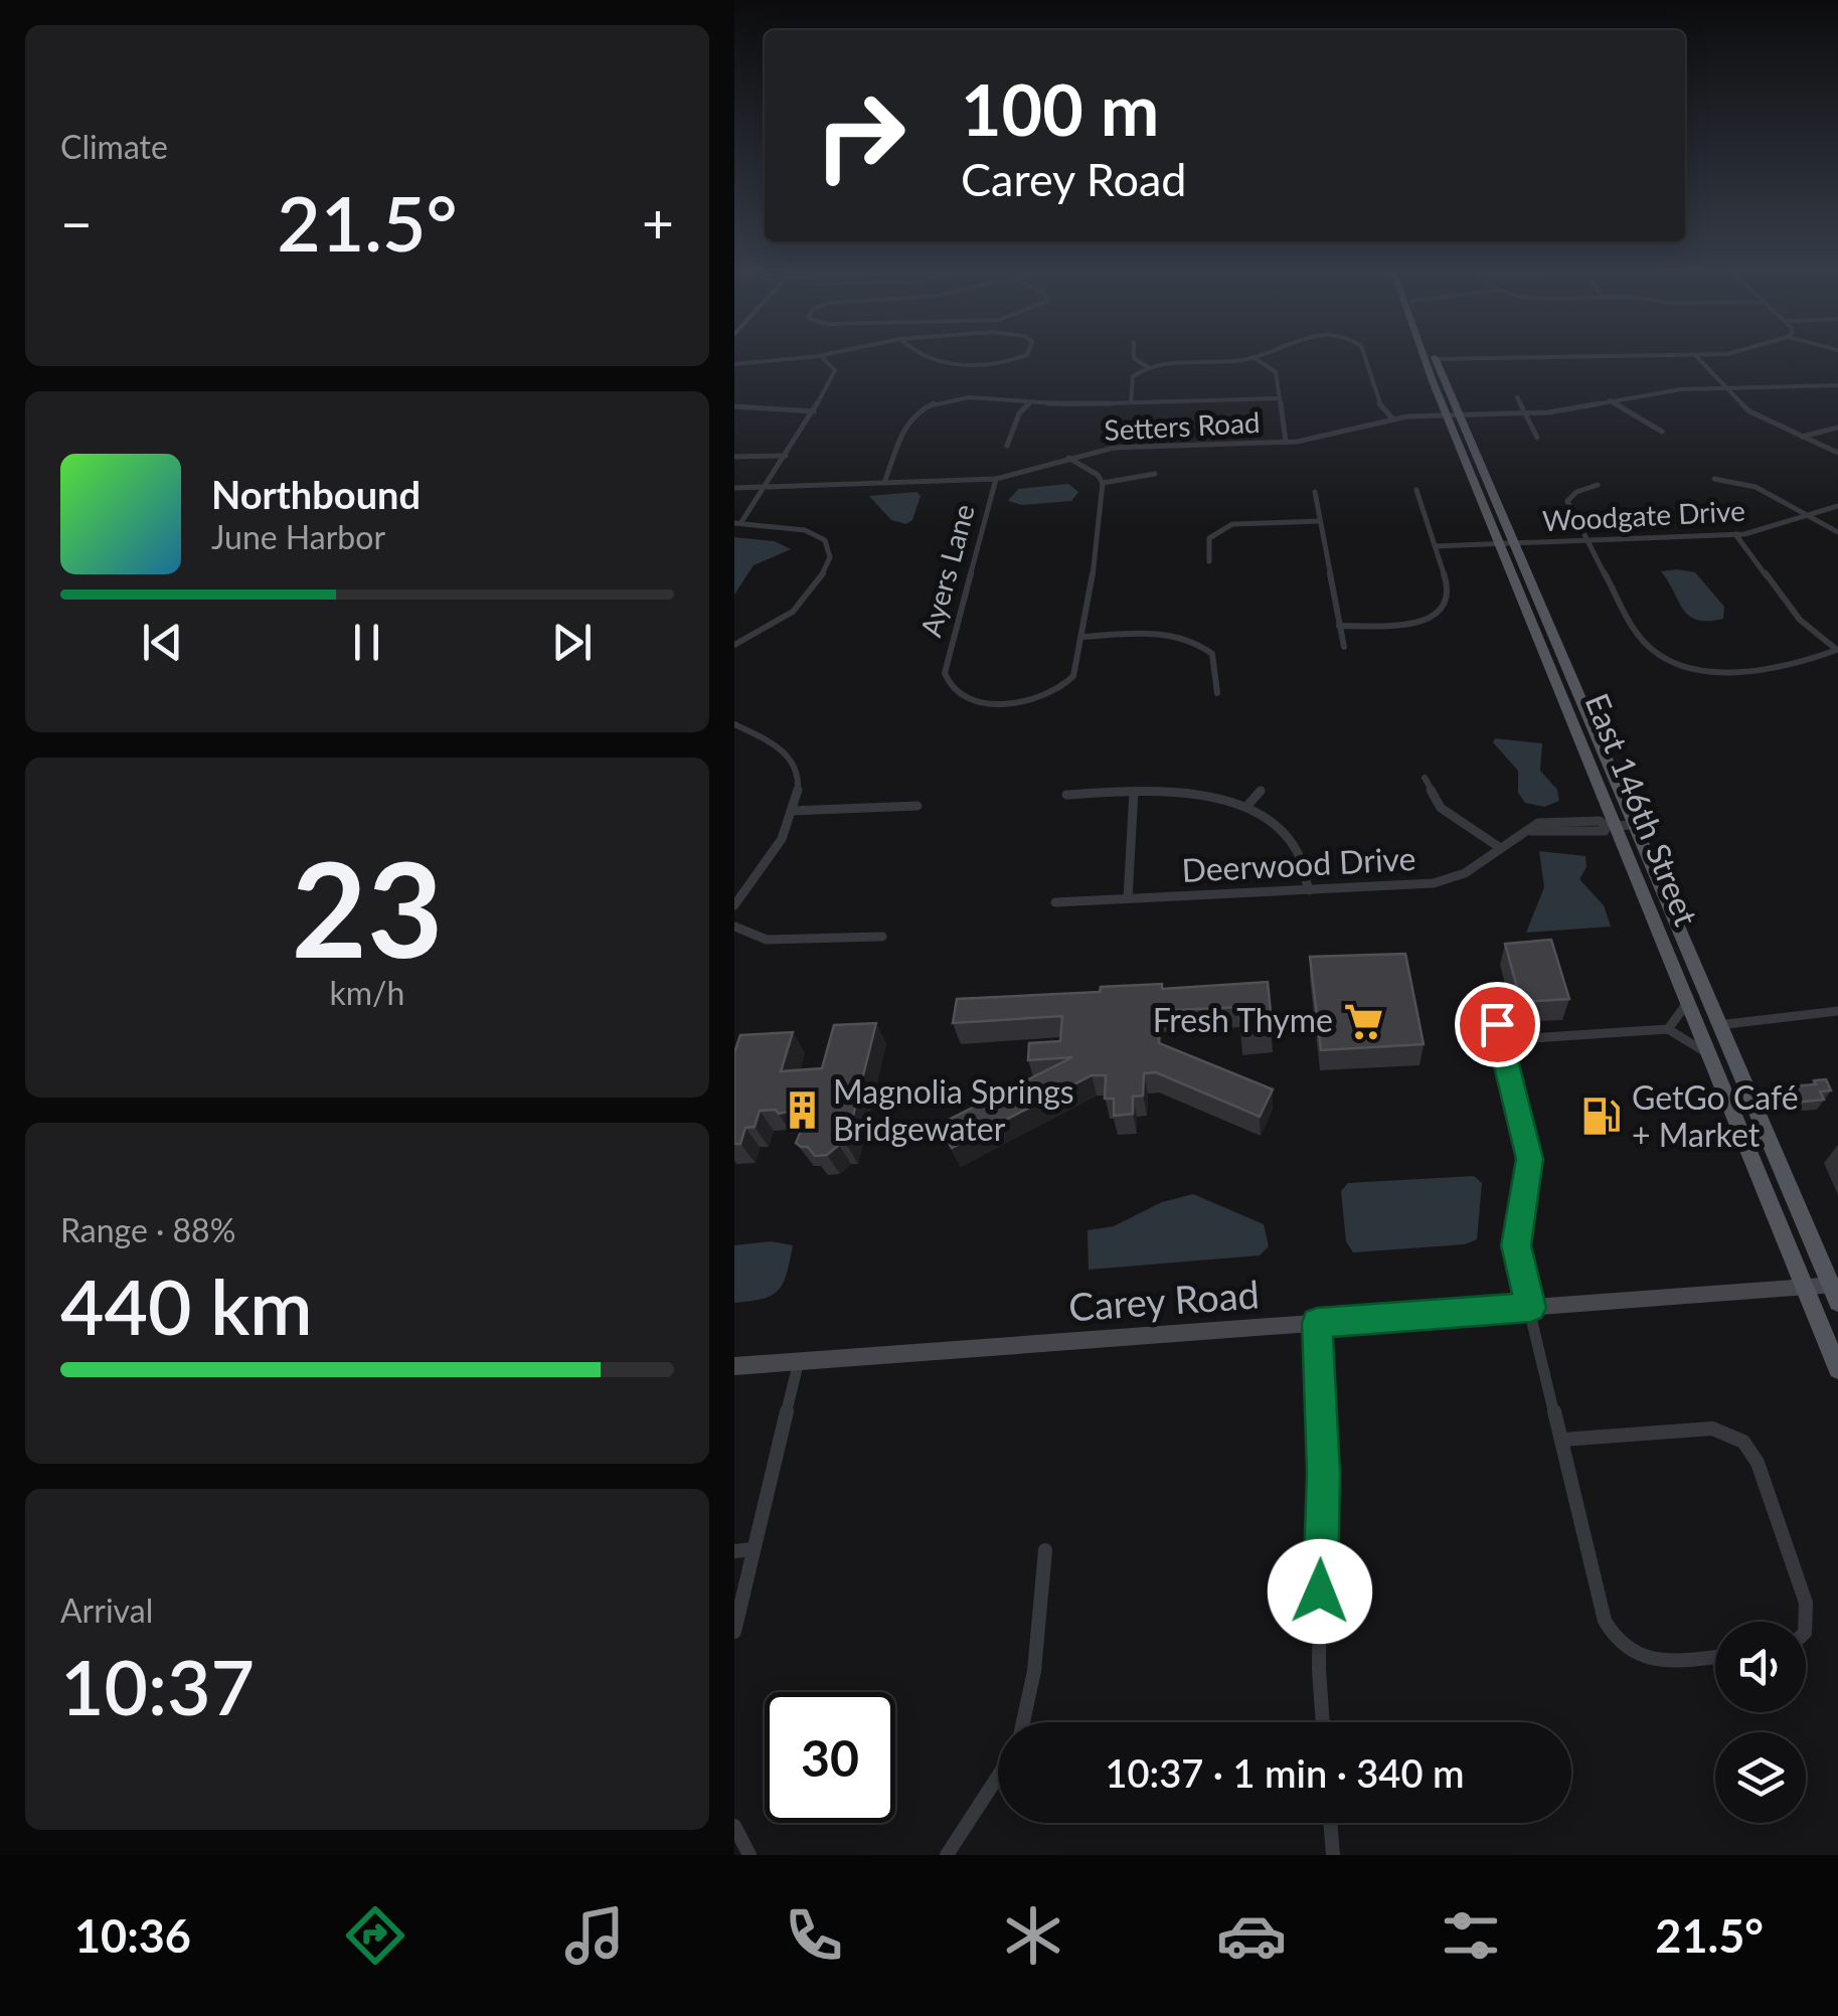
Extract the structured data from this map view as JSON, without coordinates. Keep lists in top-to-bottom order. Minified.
{"streets":{"main road":["East 146th Street"],"street":["Setters Road","Woodgate Drive","Ayers Lane","Deerwood Drive","Carey Road"]},"crossings":[["Setters Road","Ayers Lane"],["Setters Road","East 146th Street"],["Woodgate Drive","East 146th Street"],["East 146th Street","Deerwood Drive"],["East 146th Street","Carey Road"]],"places":{"supermarket":["Fresh Thyme"],"building":["Magnolia Springs Bridgewater"],"fuel station":["GetGo Café + Market"]},"page":{"tile":["Climate",["23","km/h"],["Range · 88%","440 km"],["Arrival","10:37"]],"turn":["100 m","Carey Road"],"heat":["−","21.5°","+"],"song":["Northbound","June Harbor"],"limit":"30","trip":"10:37 · 1 min · 340 m","tabs":["10:36","21.5°"]}}
